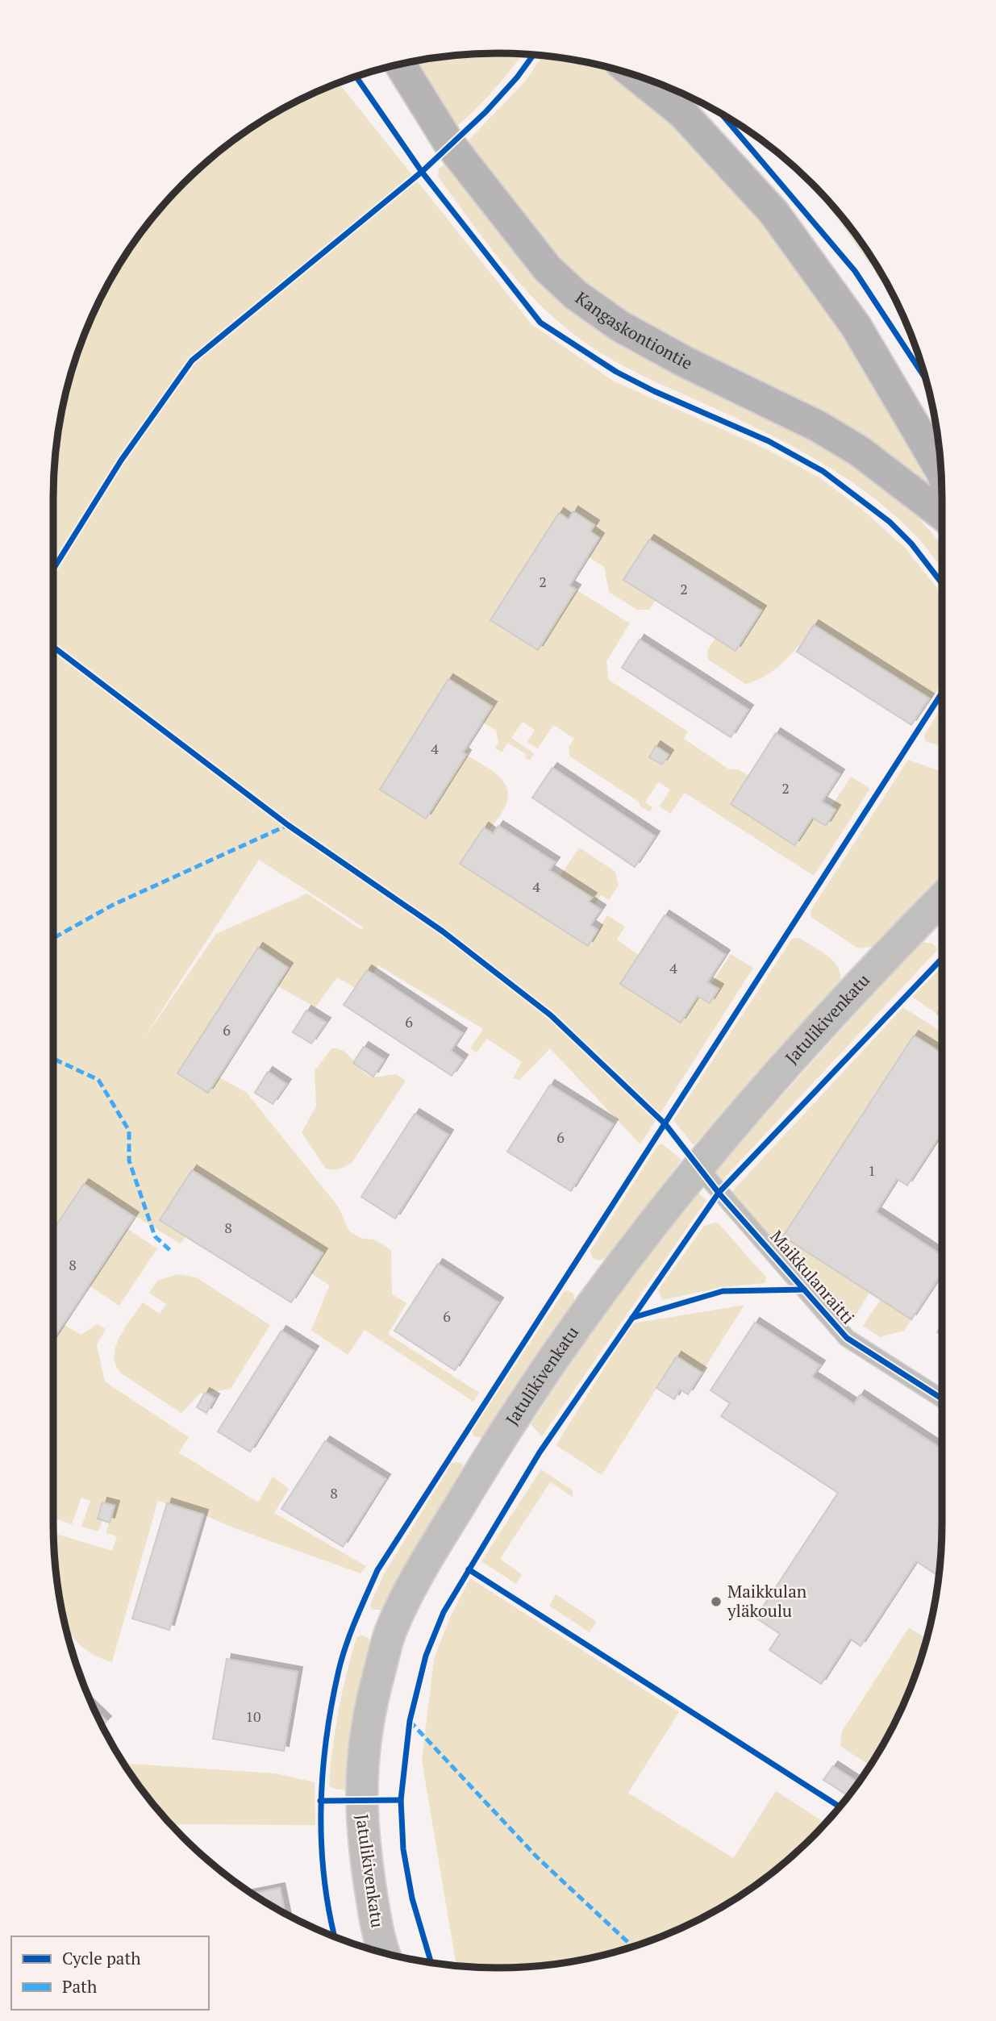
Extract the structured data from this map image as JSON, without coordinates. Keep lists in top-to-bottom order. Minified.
{"streets":{"street":["Kangaskontiontie","Jatulikivenkatu"],"lane":["Maikkulanraitti"]},"crossings":[["Jatulikivenkatu","Maikkulanraitti"]],"places":["Maikkulan yläkoulu"],"house_numbers":["2","2","4","2","4","4","6","6","6","1","8","8","6","8","10"],"legend":["Cycle path","Path"]}
